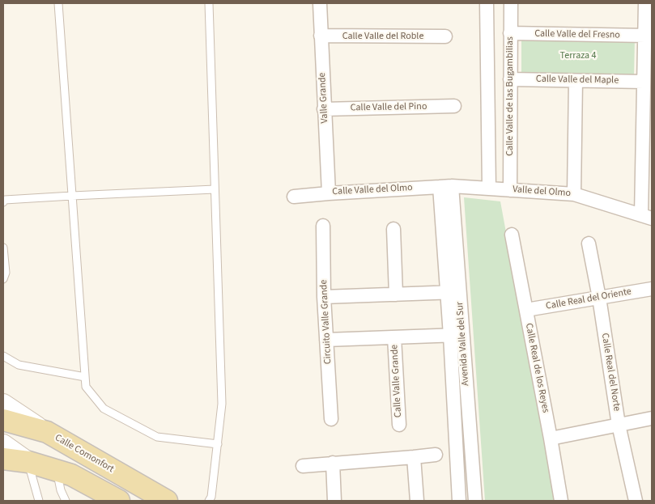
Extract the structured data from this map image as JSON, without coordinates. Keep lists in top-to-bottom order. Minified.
{"streets":{"main road":["Calle Comonfort"],"street":["Calle Valle del Fresno","Calle Valle del Roble","Calle Valle del Maple","Calle Valle de las Bugambilias","Valle Grande","Calle Valle del Pino","Calle Valle del Olmo","Valle del Olmo","Calle Real del Oriente","Circuito Valle Grande","Avenida Valle del Sur","Calle Real de los Reyes","Calle Real del Norte","Calle Valle Grande"]},"crossings":[["Calle Valle del Fresno","Calle Valle de las Bugambilias"],["Calle Valle del Roble","Valle Grande"],["Calle Valle del Maple","Calle Valle de las Bugambilias"],["Calle Valle de las Bugambilias","Valle del Olmo"],["Valle Grande","Calle Valle del Pino"],["Valle Grande","Calle Valle del Olmo"],["Calle Valle del Olmo","Valle del Olmo"],["Calle Valle del Olmo","Avenida Valle del Sur"],["Valle del Olmo","Avenida Valle del Sur"],["Calle Real del Oriente","Calle Real de los Reyes"],["Calle Real del Oriente","Calle Real del Norte"],["Circuito Valle Grande","Calle Valle Grande"],["Avenida Valle del Sur","Calle Valle Grande"]],"parks":["Terraza 4"]}
